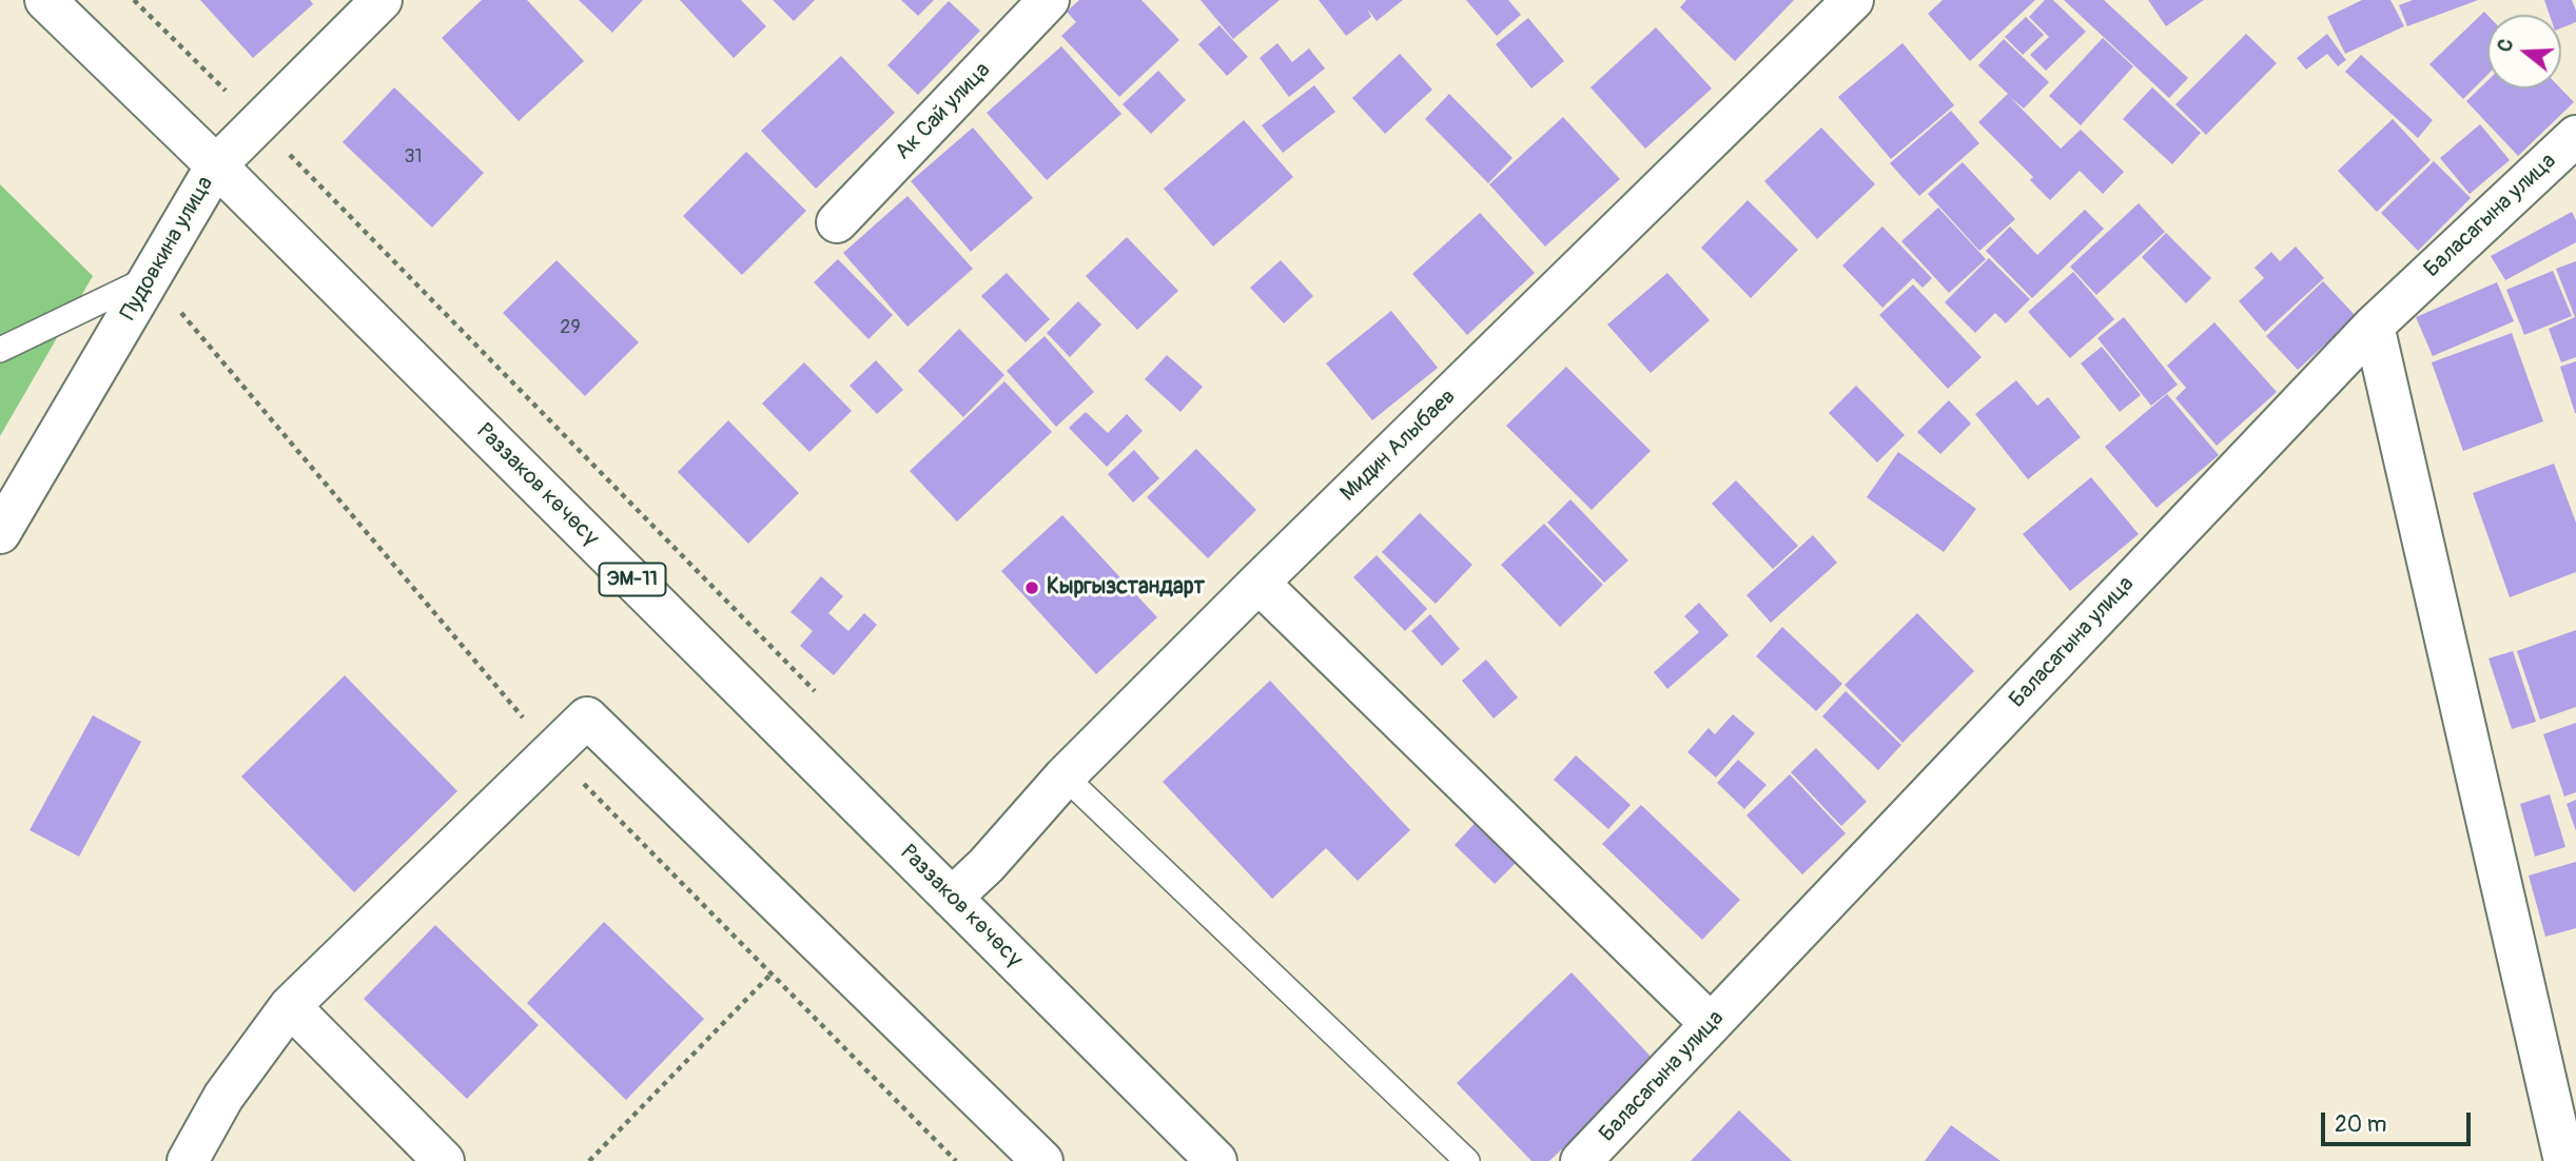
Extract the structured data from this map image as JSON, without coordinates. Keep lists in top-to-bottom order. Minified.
{"streets":{"main road":["Ак Сай улица","Баласагына улица","Пудовкина улица","Мидин Алыбаев","Раззаков көчөсү","ЭМ-11"]},"crossings":[["Пудовкина улица","Раззаков көчөсү"],["Мидин Алыбаев","Раззаков көчөсү"]],"places":["Кыргызстандарт"],"house_numbers":["31","29"],"scale_bar":"20 m","north":"left"}
